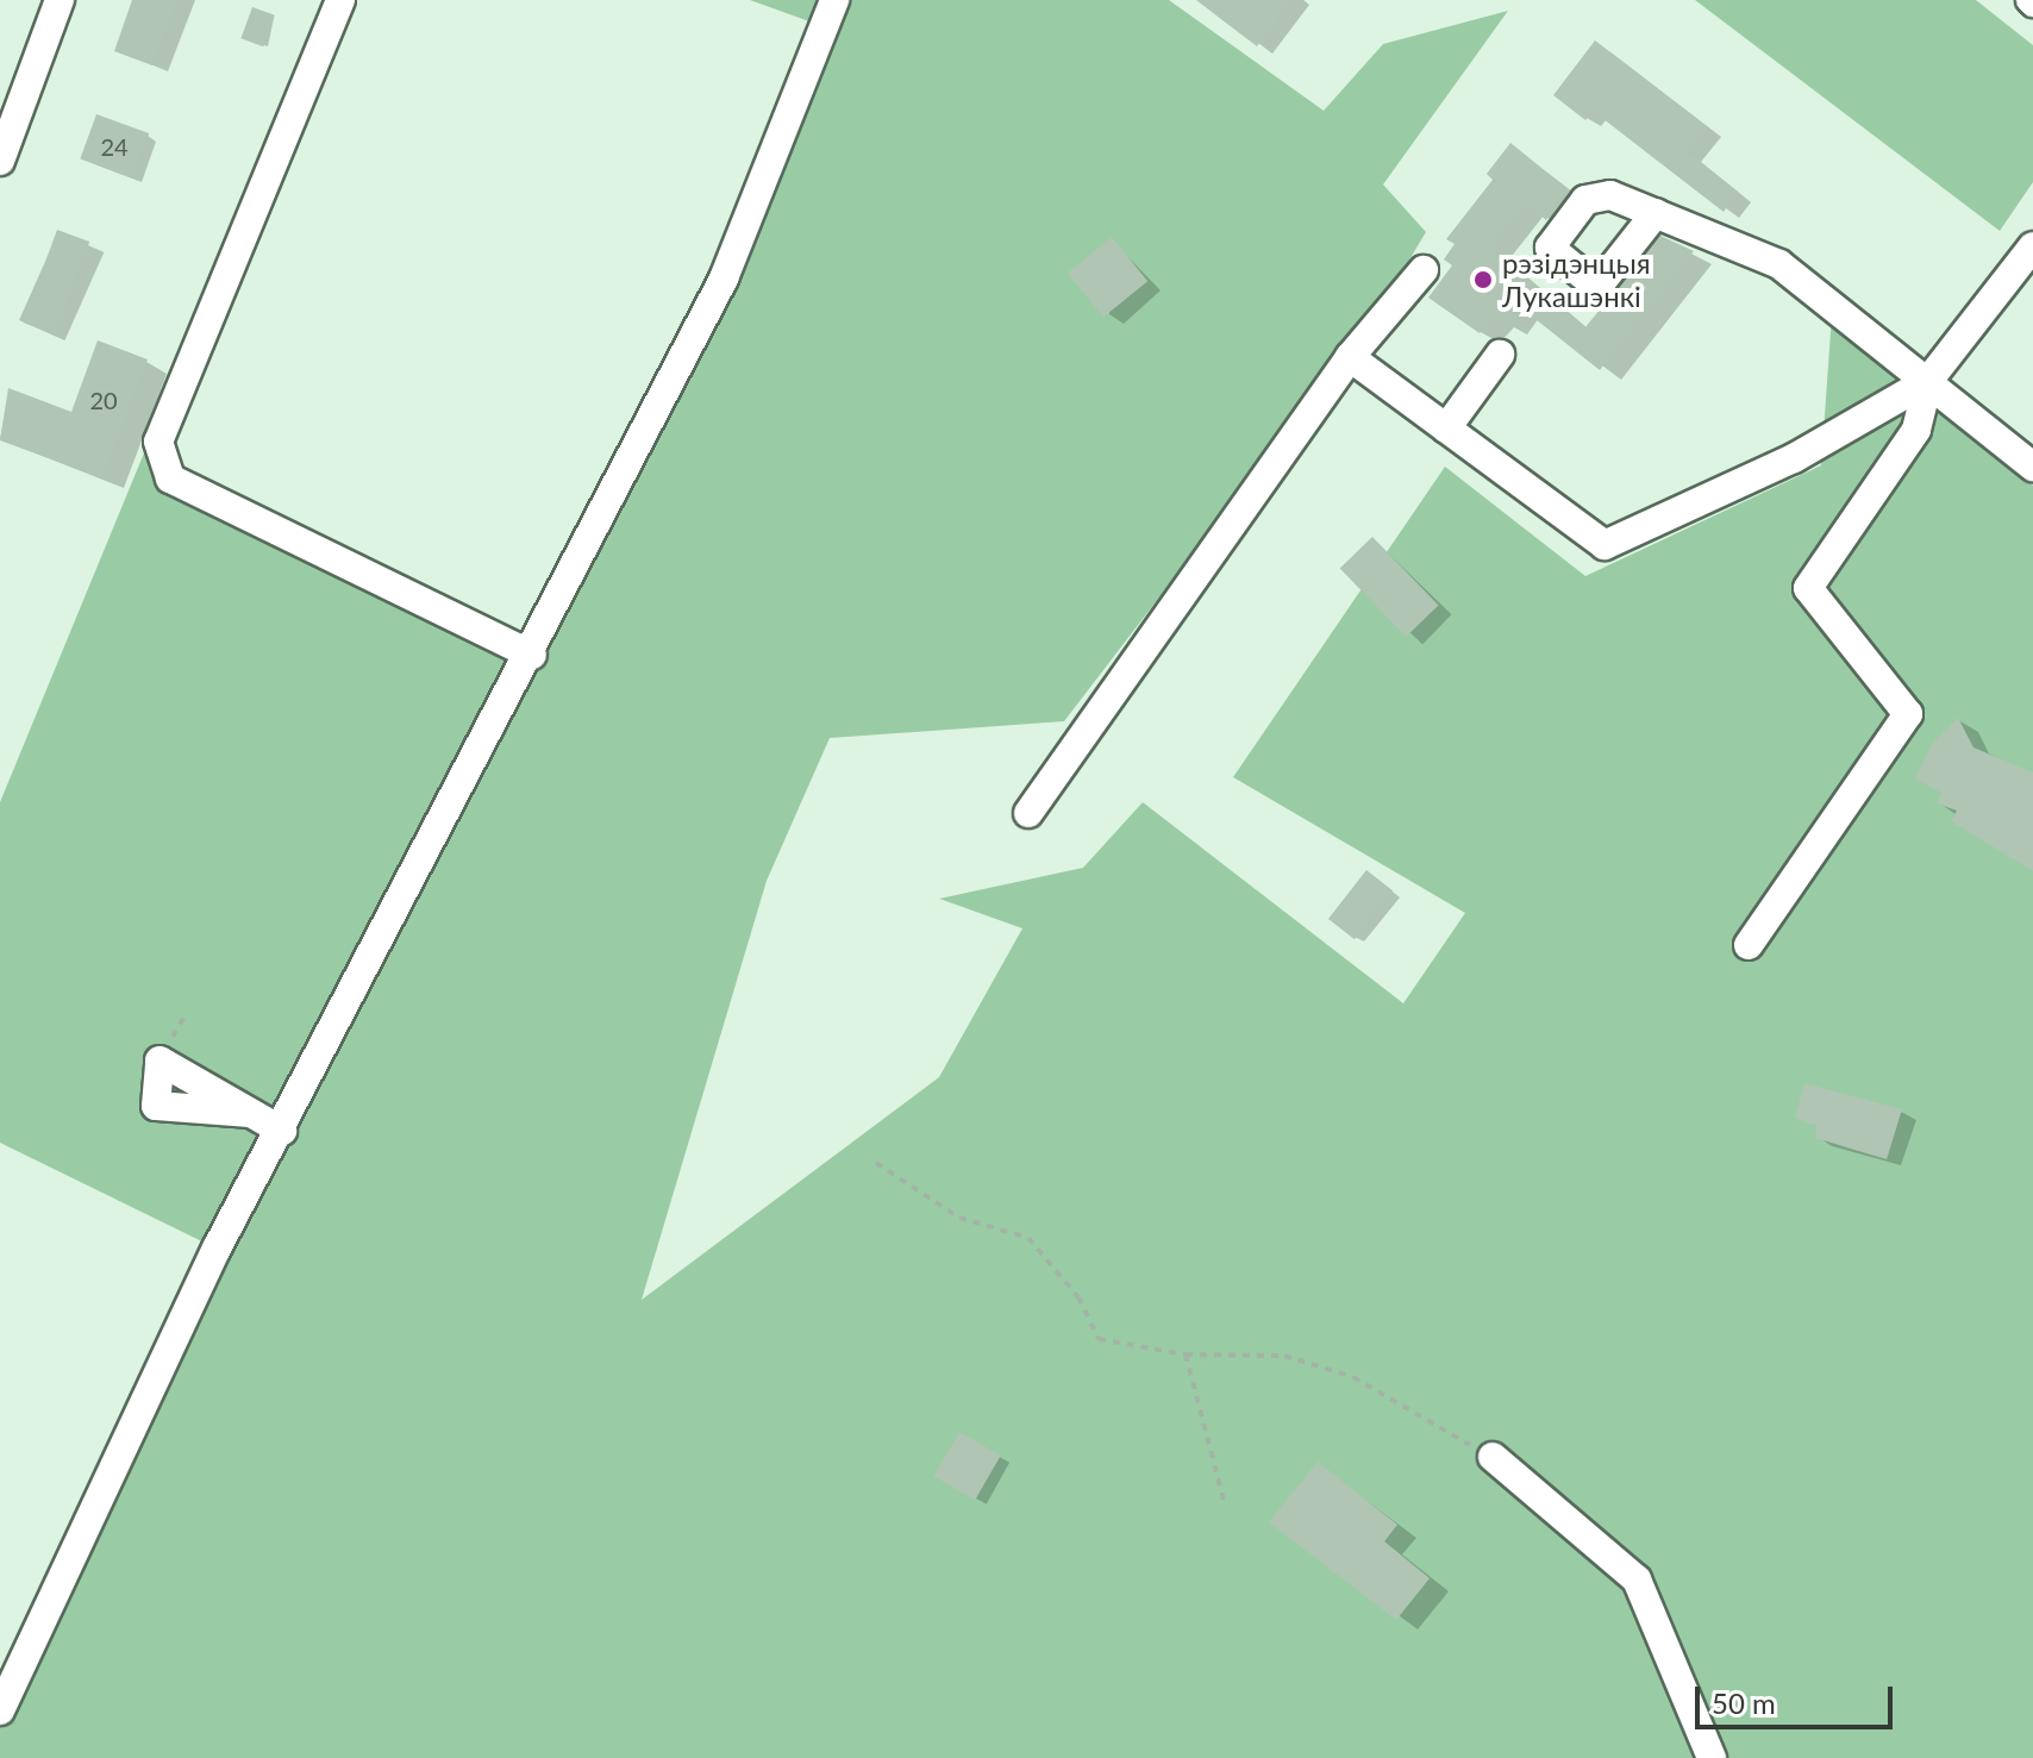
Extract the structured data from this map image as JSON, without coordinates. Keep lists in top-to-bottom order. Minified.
{"places":["рэзідэнцыя Лукашэнкі"],"house_numbers":["24","20"],"scale_bar":"50 m"}
